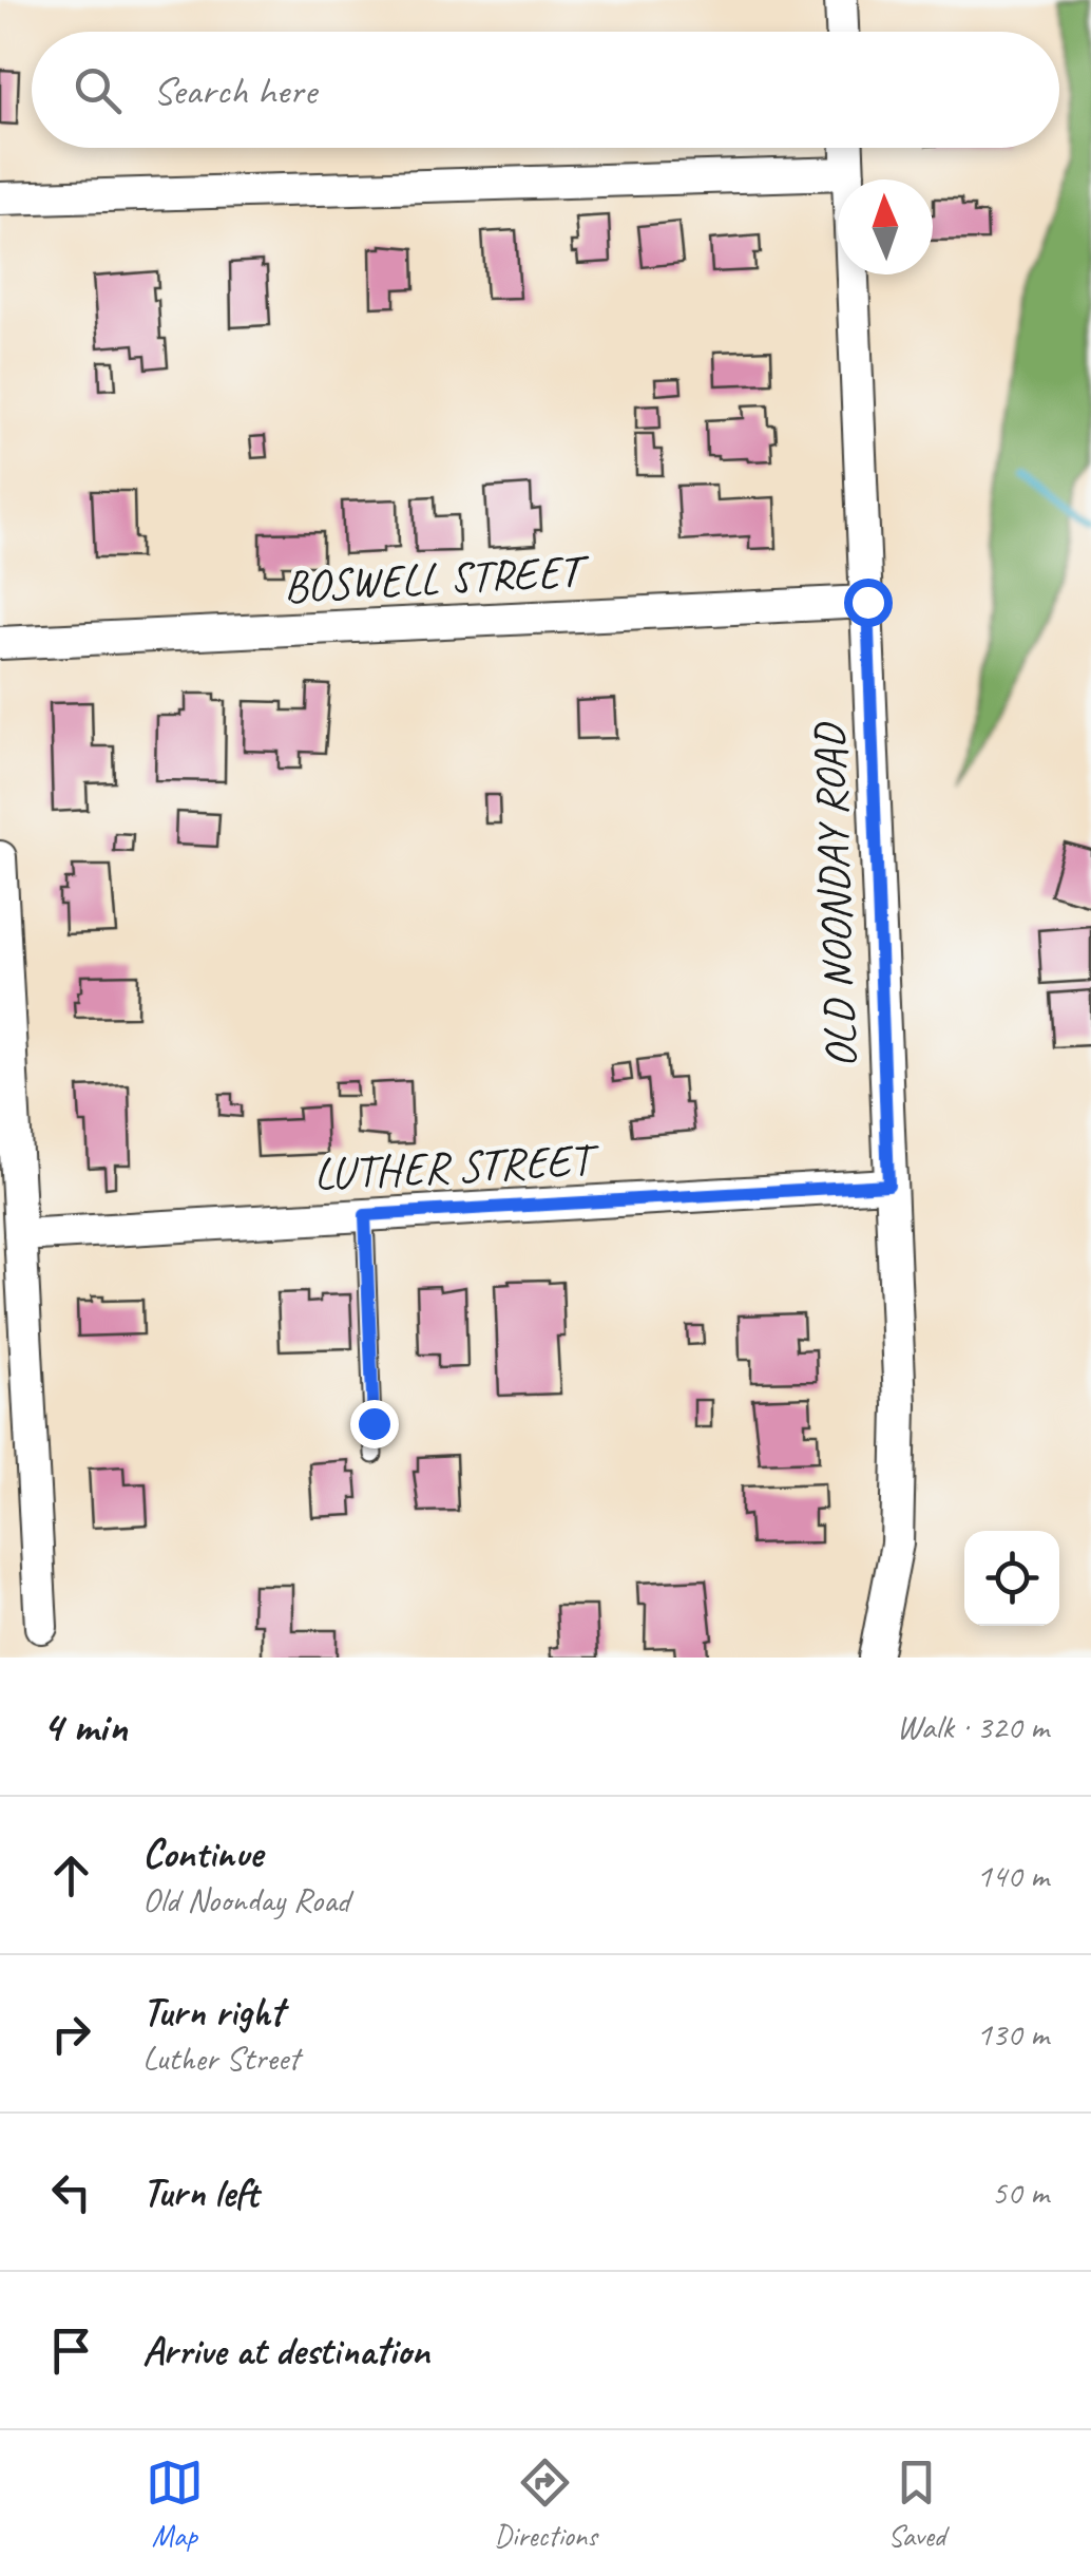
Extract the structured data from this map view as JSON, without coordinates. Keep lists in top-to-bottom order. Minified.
{"streets":{"street":["BOSWELL STREET","OLD NOONDAY ROAD","LUTHER STREET"]},"crossings":[["BOSWELL STREET","OLD NOONDAY ROAD"],["OLD NOONDAY ROAD","LUTHER STREET"]],"north":"top","page":{"search":"Search here","heading":["4 min","Walk · 320 m"],"list":[["Continue","Old Noonday Road","140 m"],["Turn right","Luther Street","130 m"],["Turn left","50 m"],"Arrive at destination"],"nav":["Map","Directions","Saved"]}}
